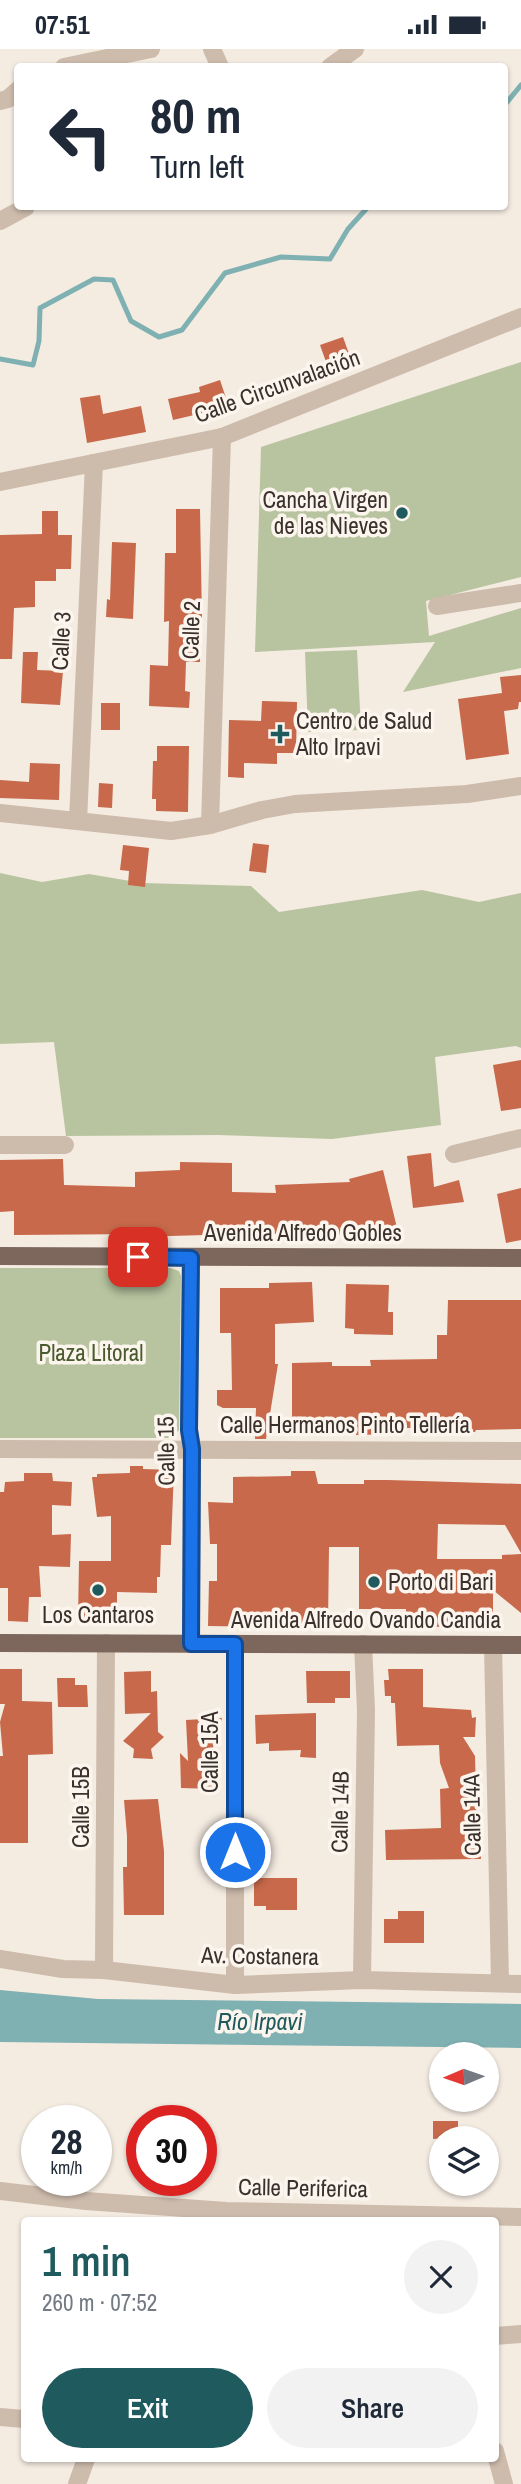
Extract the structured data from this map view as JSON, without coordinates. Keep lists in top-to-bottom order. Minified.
{"streets":{"main road":["Avenida Alfredo Gobles","Avenida Alfredo Ovando Candia"],"street":["Calle Circunvalación","Calle 2","Calle 3","Calle Hermanos Pinto Tellería","Calle 15","Calle 15A","Calle 15B","Calle 14B","Calle 14A","Av. Costanera","Calle Periferica"]},"crossings":[["Calle Circunvalación","Calle 2"],["Calle Circunvalación","Calle 3"],["Avenida Alfredo Gobles","Calle 15"],["Calle Hermanos Pinto Tellería","Calle 15"],["Calle 15","Avenida Alfredo Ovando Candia"],["Avenida Alfredo Ovando Candia","Calle 15A"],["Avenida Alfredo Ovando Candia","Calle 15B"],["Avenida Alfredo Ovando Candia","Calle 14B"],["Avenida Alfredo Ovando Candia","Calle 14A"],["Calle 15A","Av. Costanera"],["Calle 15B","Av. Costanera"],["Calle 14B","Av. Costanera"],["Calle 14A","Av. Costanera"]],"water":["Río Irpavi"],"parks":["Plaza Litoral"],"places":{"other":["Cancha Virgen de las Nieves","Porto di Bari","Los Cantaros"],"health":["Centro de Salud Alto Irpavi"]},"north":"left","page":{"status":"07:51","turn":["80 m","Turn left"],"speed":"28 km/h","limit":"30","heading":["1 min","260 m · 07:52"],"buttons":["Exit","Share"]}}
